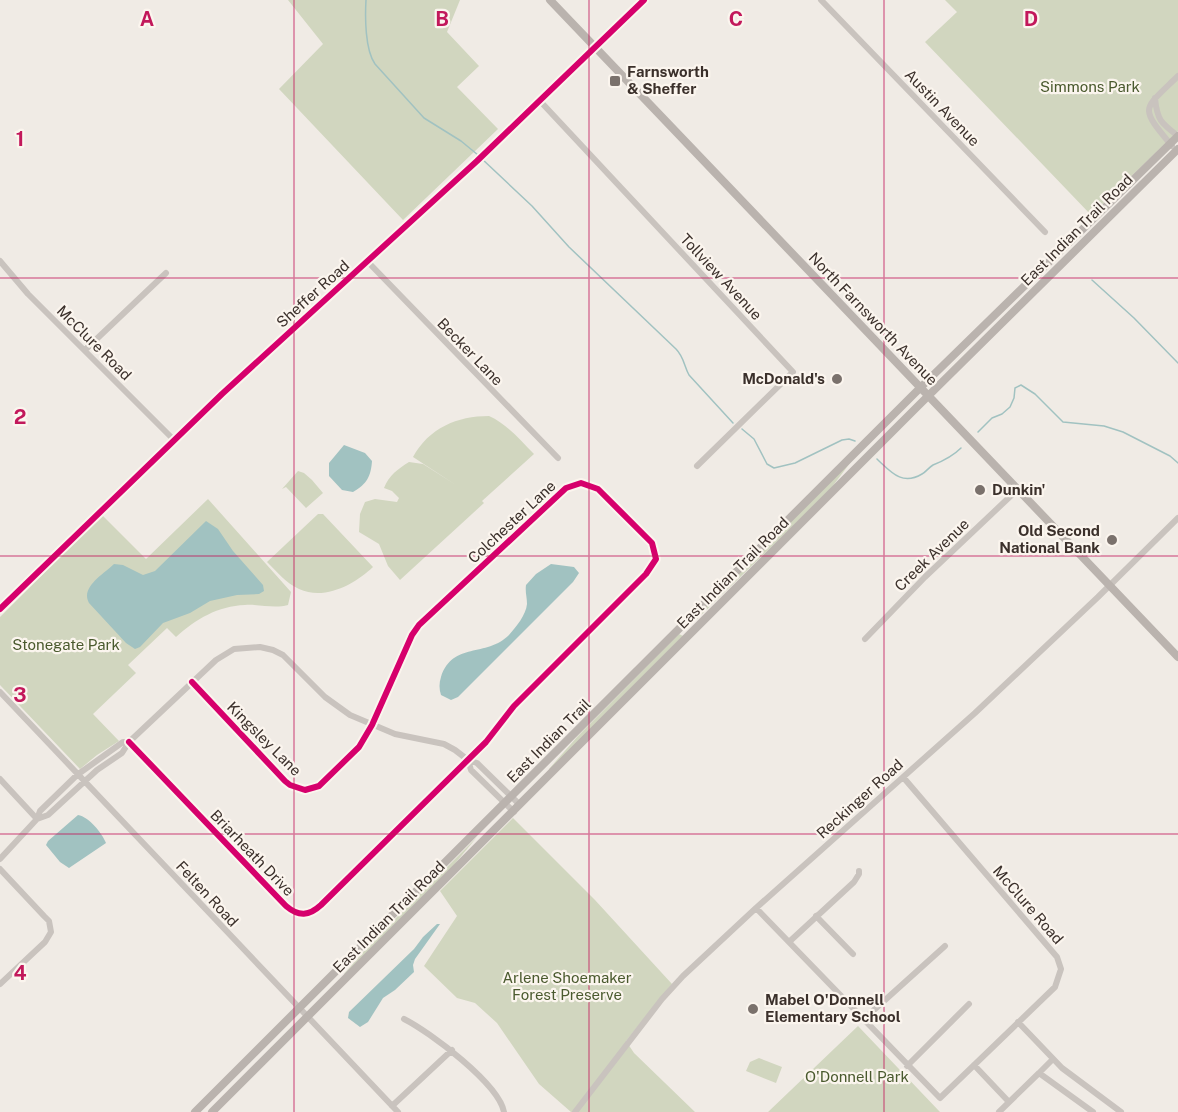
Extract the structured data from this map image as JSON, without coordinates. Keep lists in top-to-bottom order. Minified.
{"streets":{"main road":["East Indian Trail Road","North Farnsworth Avenue","East Indian Trail"],"street":["Austin Avenue","Tollview Avenue","Sheffer Road","McClure Road","Becker Lane","Colchester Lane","Creek Avenue","Kingsley Lane","Reckinger Road","Briarheath Drive","Felten Road"]},"crossings":[["East Indian Trail Road","North Farnsworth Avenue"],["East Indian Trail Road","East Indian Trail"],["East Indian Trail Road","Felten Road"],["Tollview Avenue","Sheffer Road"],["Sheffer Road","North Farnsworth Avenue"],["Sheffer Road","McClure Road"],["Sheffer Road","Becker Lane"],["North Farnsworth Avenue","Creek Avenue"],["North Farnsworth Avenue","East Indian Trail"],["North Farnsworth Avenue","Reckinger Road"],["McClure Road","Reckinger Road"],["Colchester Lane","Kingsley Lane"],["Colchester Lane","Briarheath Drive"],["East Indian Trail","Felten Road"]],"parks":["Simmons Park","Stonegate Park","Arlene Shoemaker Forest Preserve","O'Donnell Park"],"places":{"transit":["Farnsworth & Sheffer"],"other":["McDonald's","Dunkin'","Old Second National Bank","Mabel O'Donnell Elementary School"]},"grid":{"columns":["A","B","C","D"],"rows":["1","2","3","4"]}}
